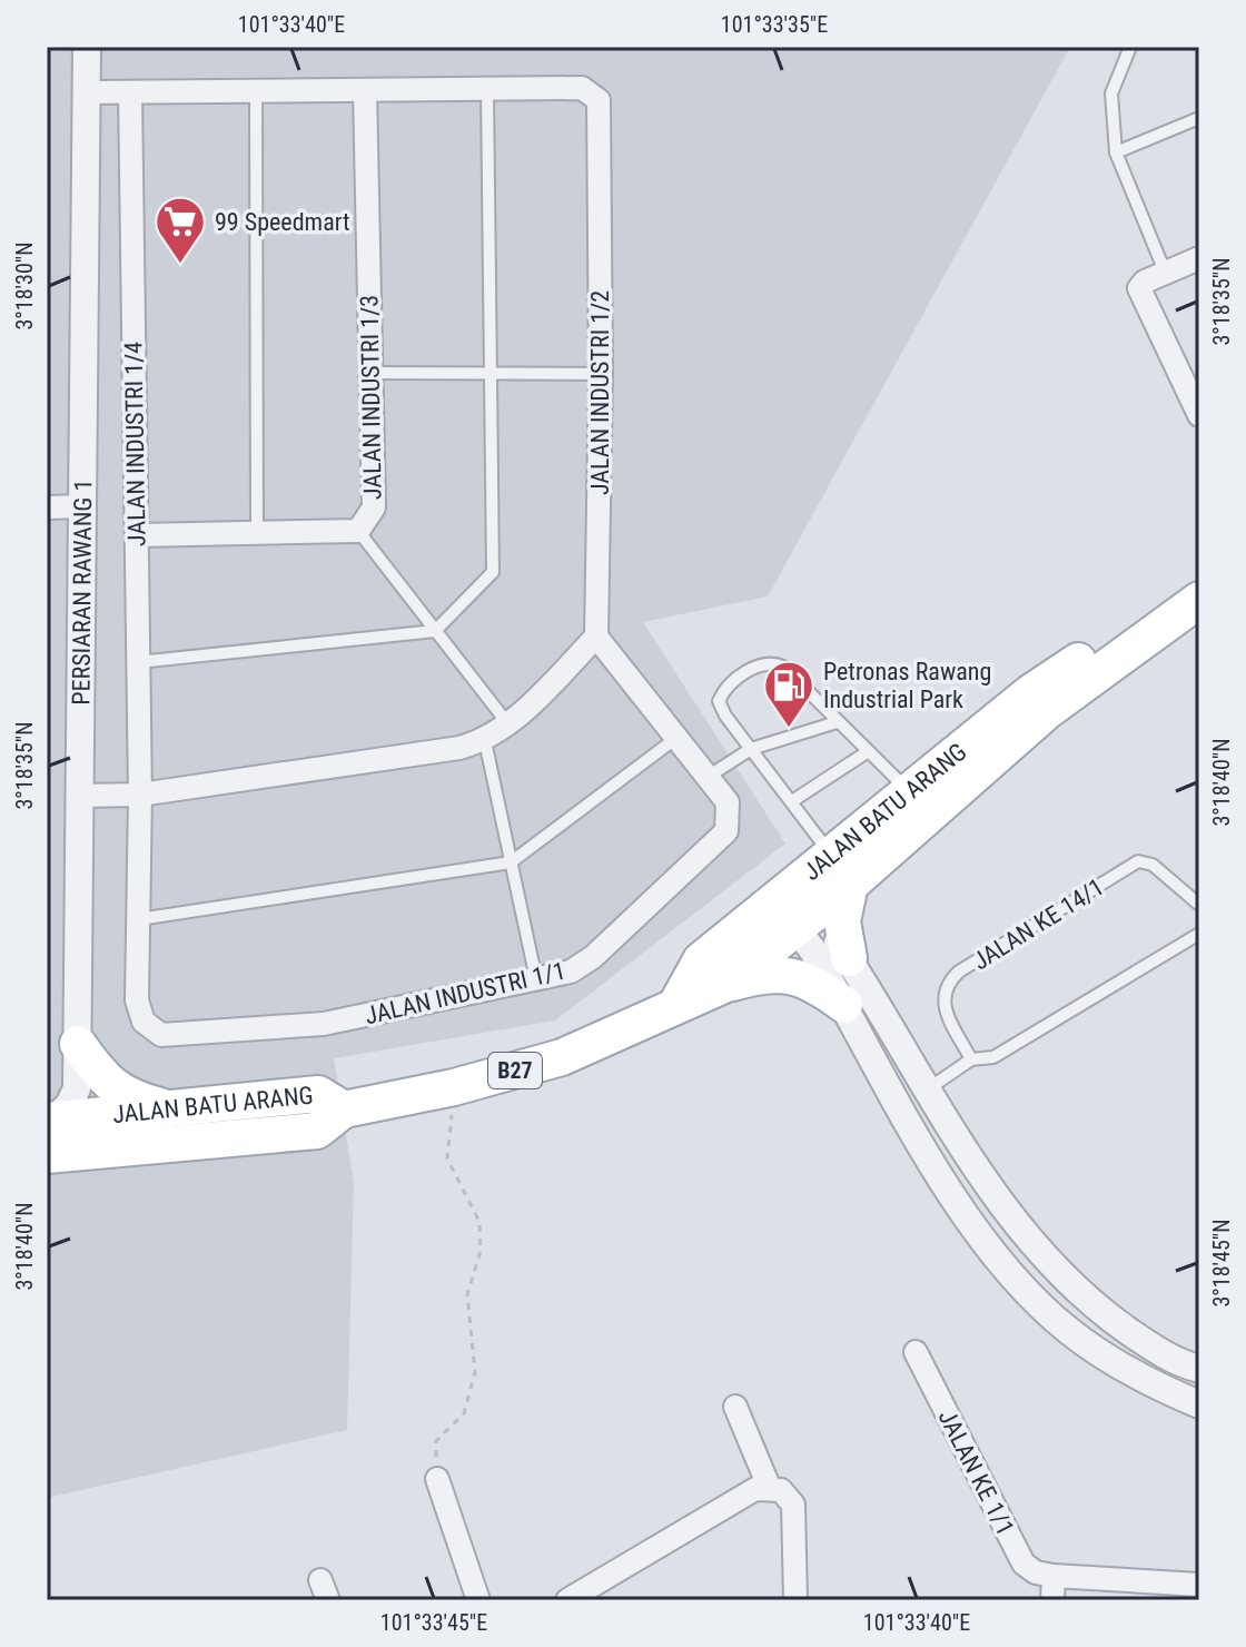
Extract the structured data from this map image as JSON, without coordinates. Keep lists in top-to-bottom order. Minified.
{"streets":{"main road":["JALAN BATU ARANG","B27"],"street":["JALAN INDUSTRI 1/2","JALAN INDUSTRI 1/3","JALAN INDUSTRI 1/4","PERSIARAN RAWANG 1","JALAN INDUSTRI 1/1","JALAN KE 1/1"],"lane":["JALAN KE 14/1"]},"crossings":[["JALAN INDUSTRI 1/2","JALAN INDUSTRI 1/3"],["JALAN INDUSTRI 1/2","JALAN INDUSTRI 1/4"],["JALAN INDUSTRI 1/2","PERSIARAN RAWANG 1"],["JALAN INDUSTRI 1/2","JALAN INDUSTRI 1/1"],["JALAN INDUSTRI 1/3","JALAN INDUSTRI 1/4"],["JALAN INDUSTRI 1/4","JALAN INDUSTRI 1/1"],["PERSIARAN RAWANG 1","JALAN BATU ARANG"]],"places":{"supermarket":["99 Speedmart"],"fuel station":["Petronas Rawang Industrial Park"]},"coordinates":["101°33'40\"E","101°33'35\"E","3°18'30\"N","3°18'35\"N","3°18'40\"N","3°18'45\"N","101°33'45\"E"]}
